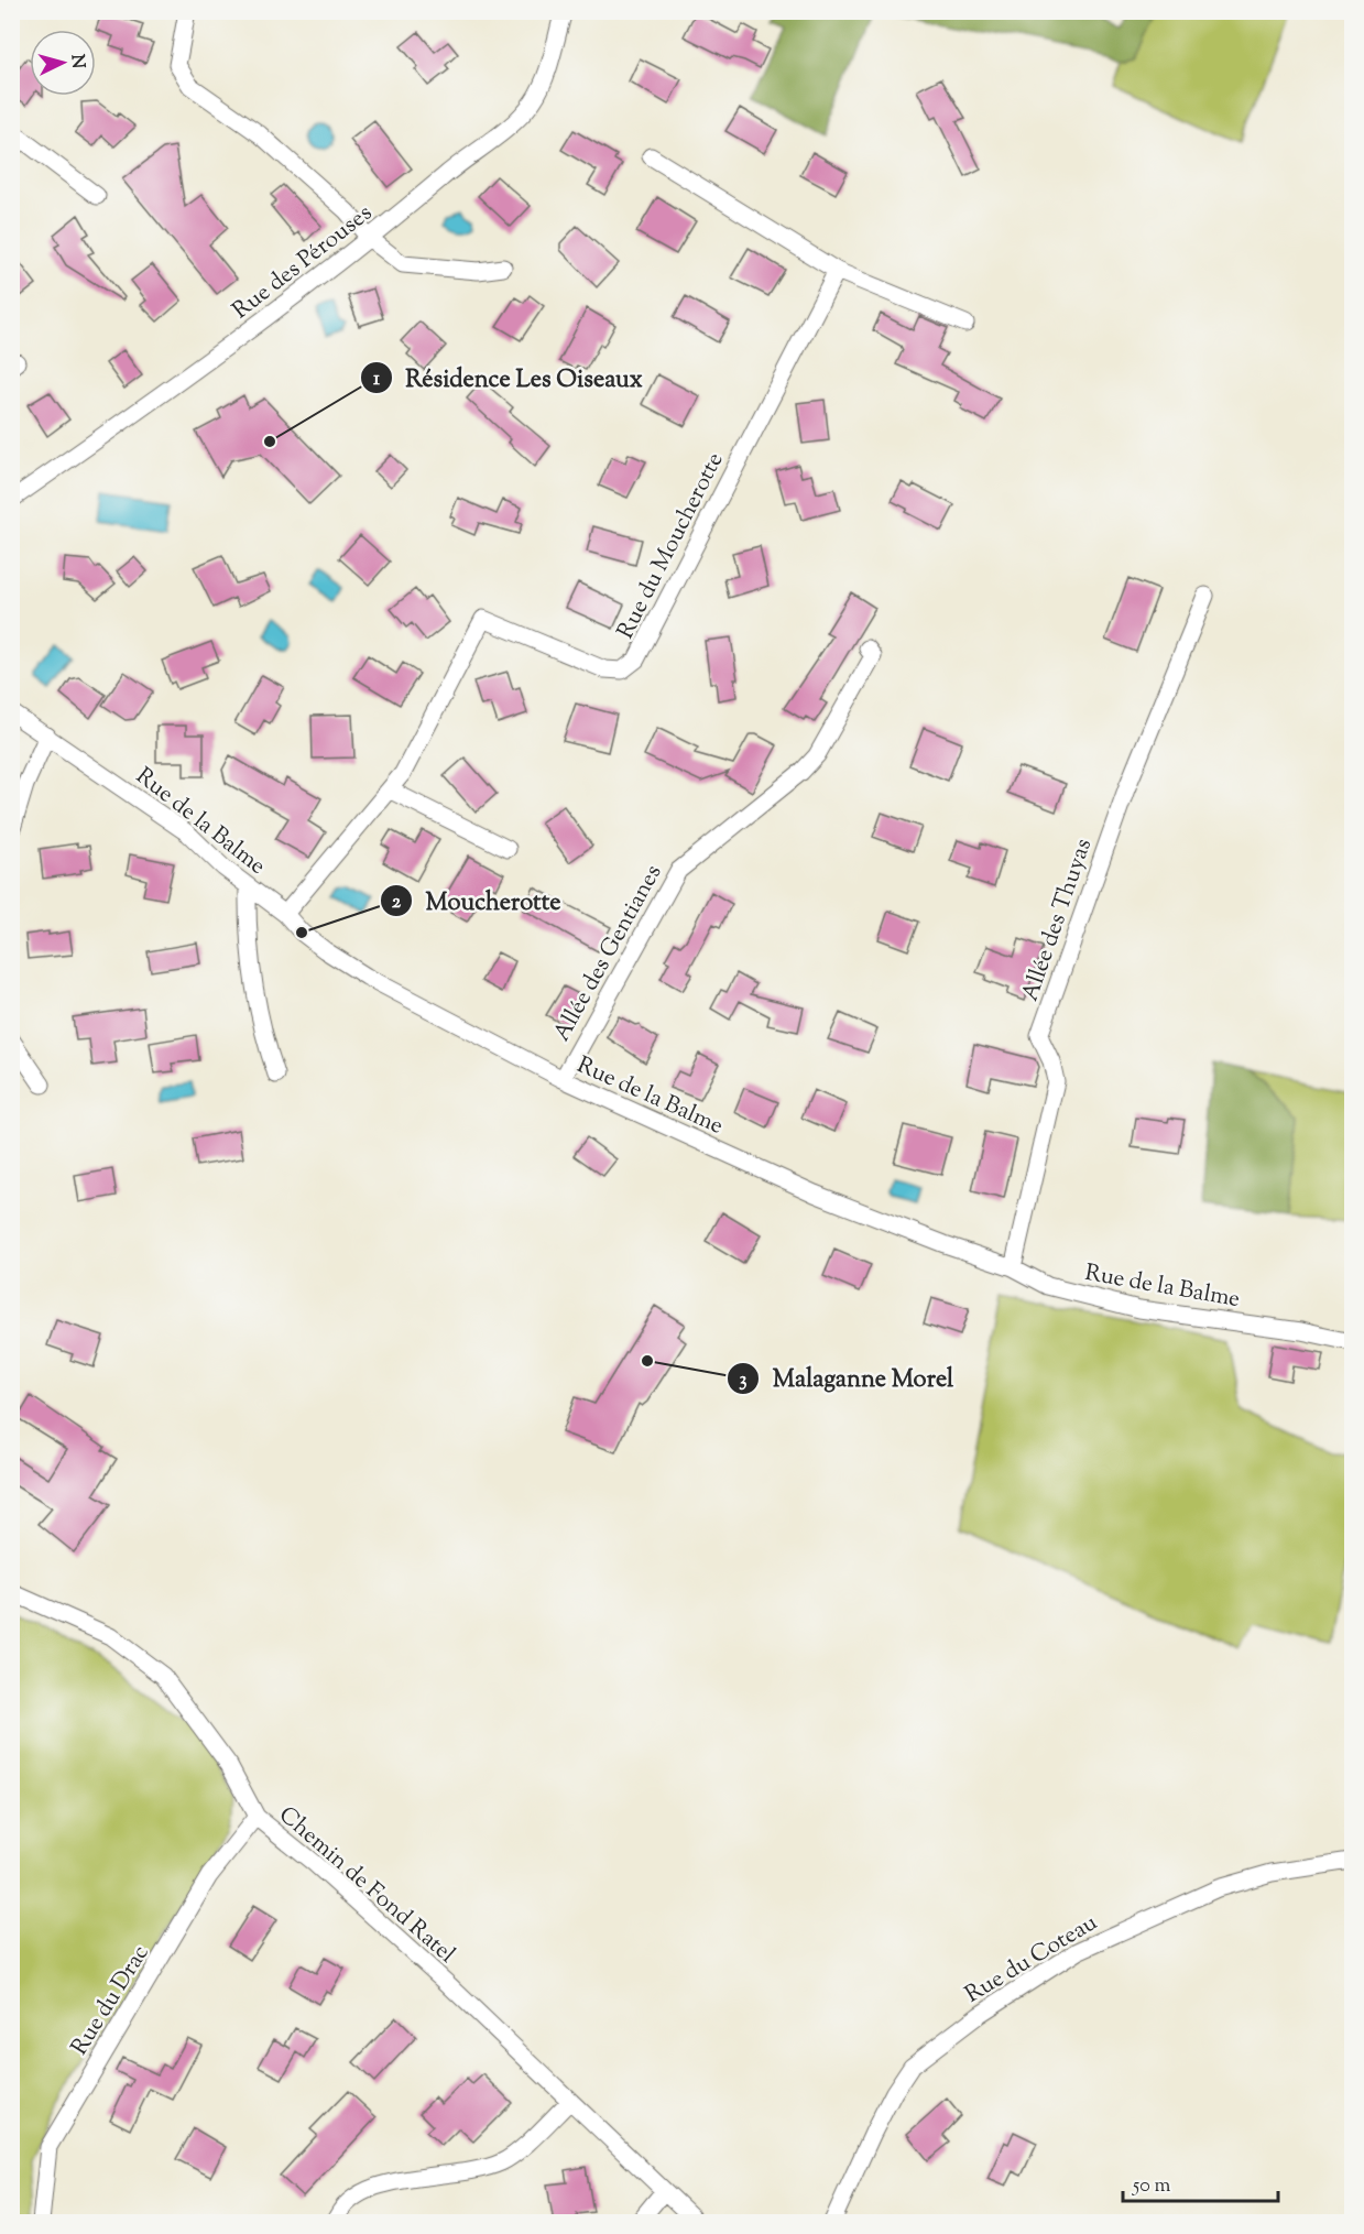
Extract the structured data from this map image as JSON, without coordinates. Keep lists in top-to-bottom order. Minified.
{"streets":{"street":["Rue des Pérouses","Rue du Moucherotte","Rue de la Balme","Allée des Thuyas","Allée des Gentianes","Chemin de Fond Ratel","Rue du Coteau","Rue du Drac"]},"crossings":[["Rue du Moucherotte","Rue de la Balme"],["Rue de la Balme","Allée des Thuyas"],["Rue de la Balme","Allée des Gentianes"],["Chemin de Fond Ratel","Rue du Drac"]],"places":["Résidence Les Oiseaux","Moucherotte","Malaganne Morel"],"scale_bar":"50 m","north":"right"}
